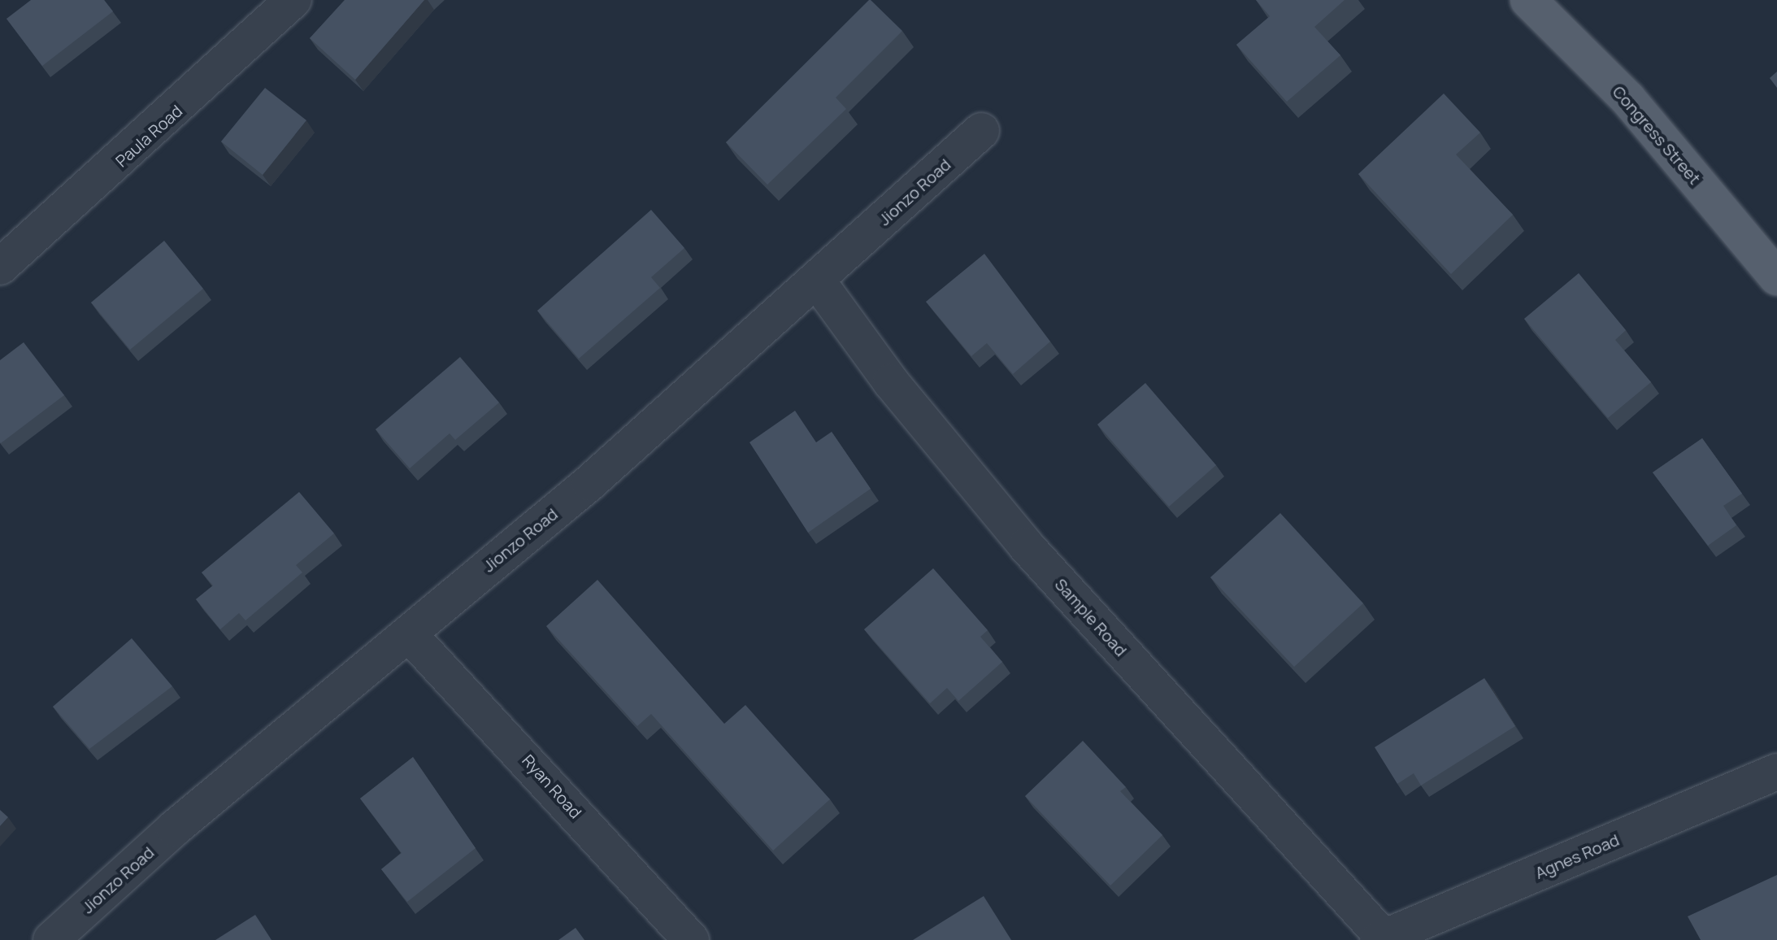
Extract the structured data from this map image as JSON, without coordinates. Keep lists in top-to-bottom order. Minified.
{"streets":{"main road":["Congress Street"],"street":["Paula Road","Jionzo Road","Sample Road","Ryan Road","Agnes Road"]},"crossings":[["Jionzo Road","Sample Road"],["Jionzo Road","Ryan Road"],["Sample Road","Agnes Road"]]}
